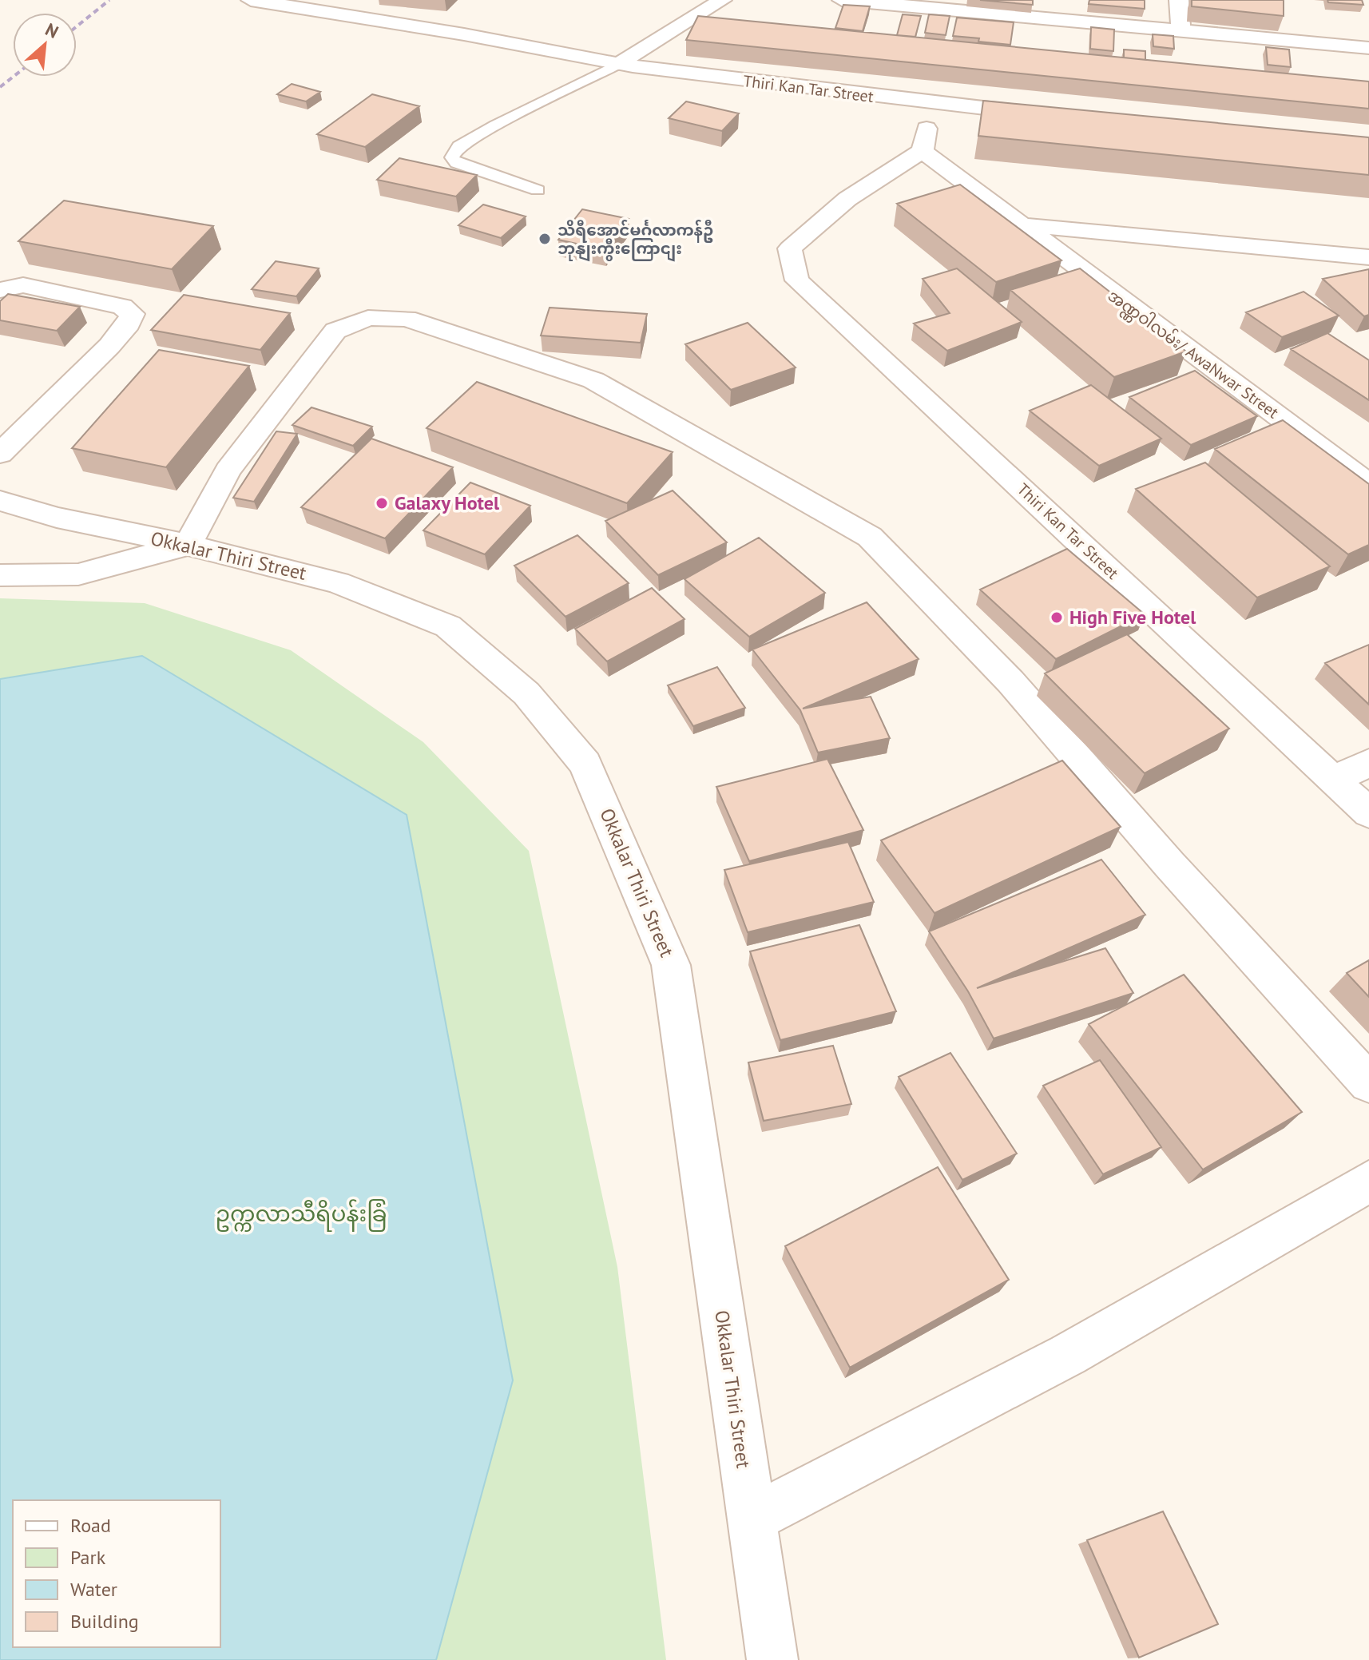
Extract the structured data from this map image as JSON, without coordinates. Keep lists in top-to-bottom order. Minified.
{"streets":{"street":["Thiri Kan Tar Street","အဏ္ဏဝါလမ်း/ AwaNwar Street","Okkalar Thiri Street"]},"crossings":[["Thiri Kan Tar Street","အဏ္ဏဝါလမ်း/ AwaNwar Street"]],"parks":["ဥက္ကလာသီရိပန်းခြံ"],"places":["သိရီအောင်မင်္ဂလာကန်ဦ ဘုနျးကွီးကြောငျး","Galaxy Hotel","High Five Hotel"],"legend":["Road","Park","Water","Building"],"north":"top right"}
